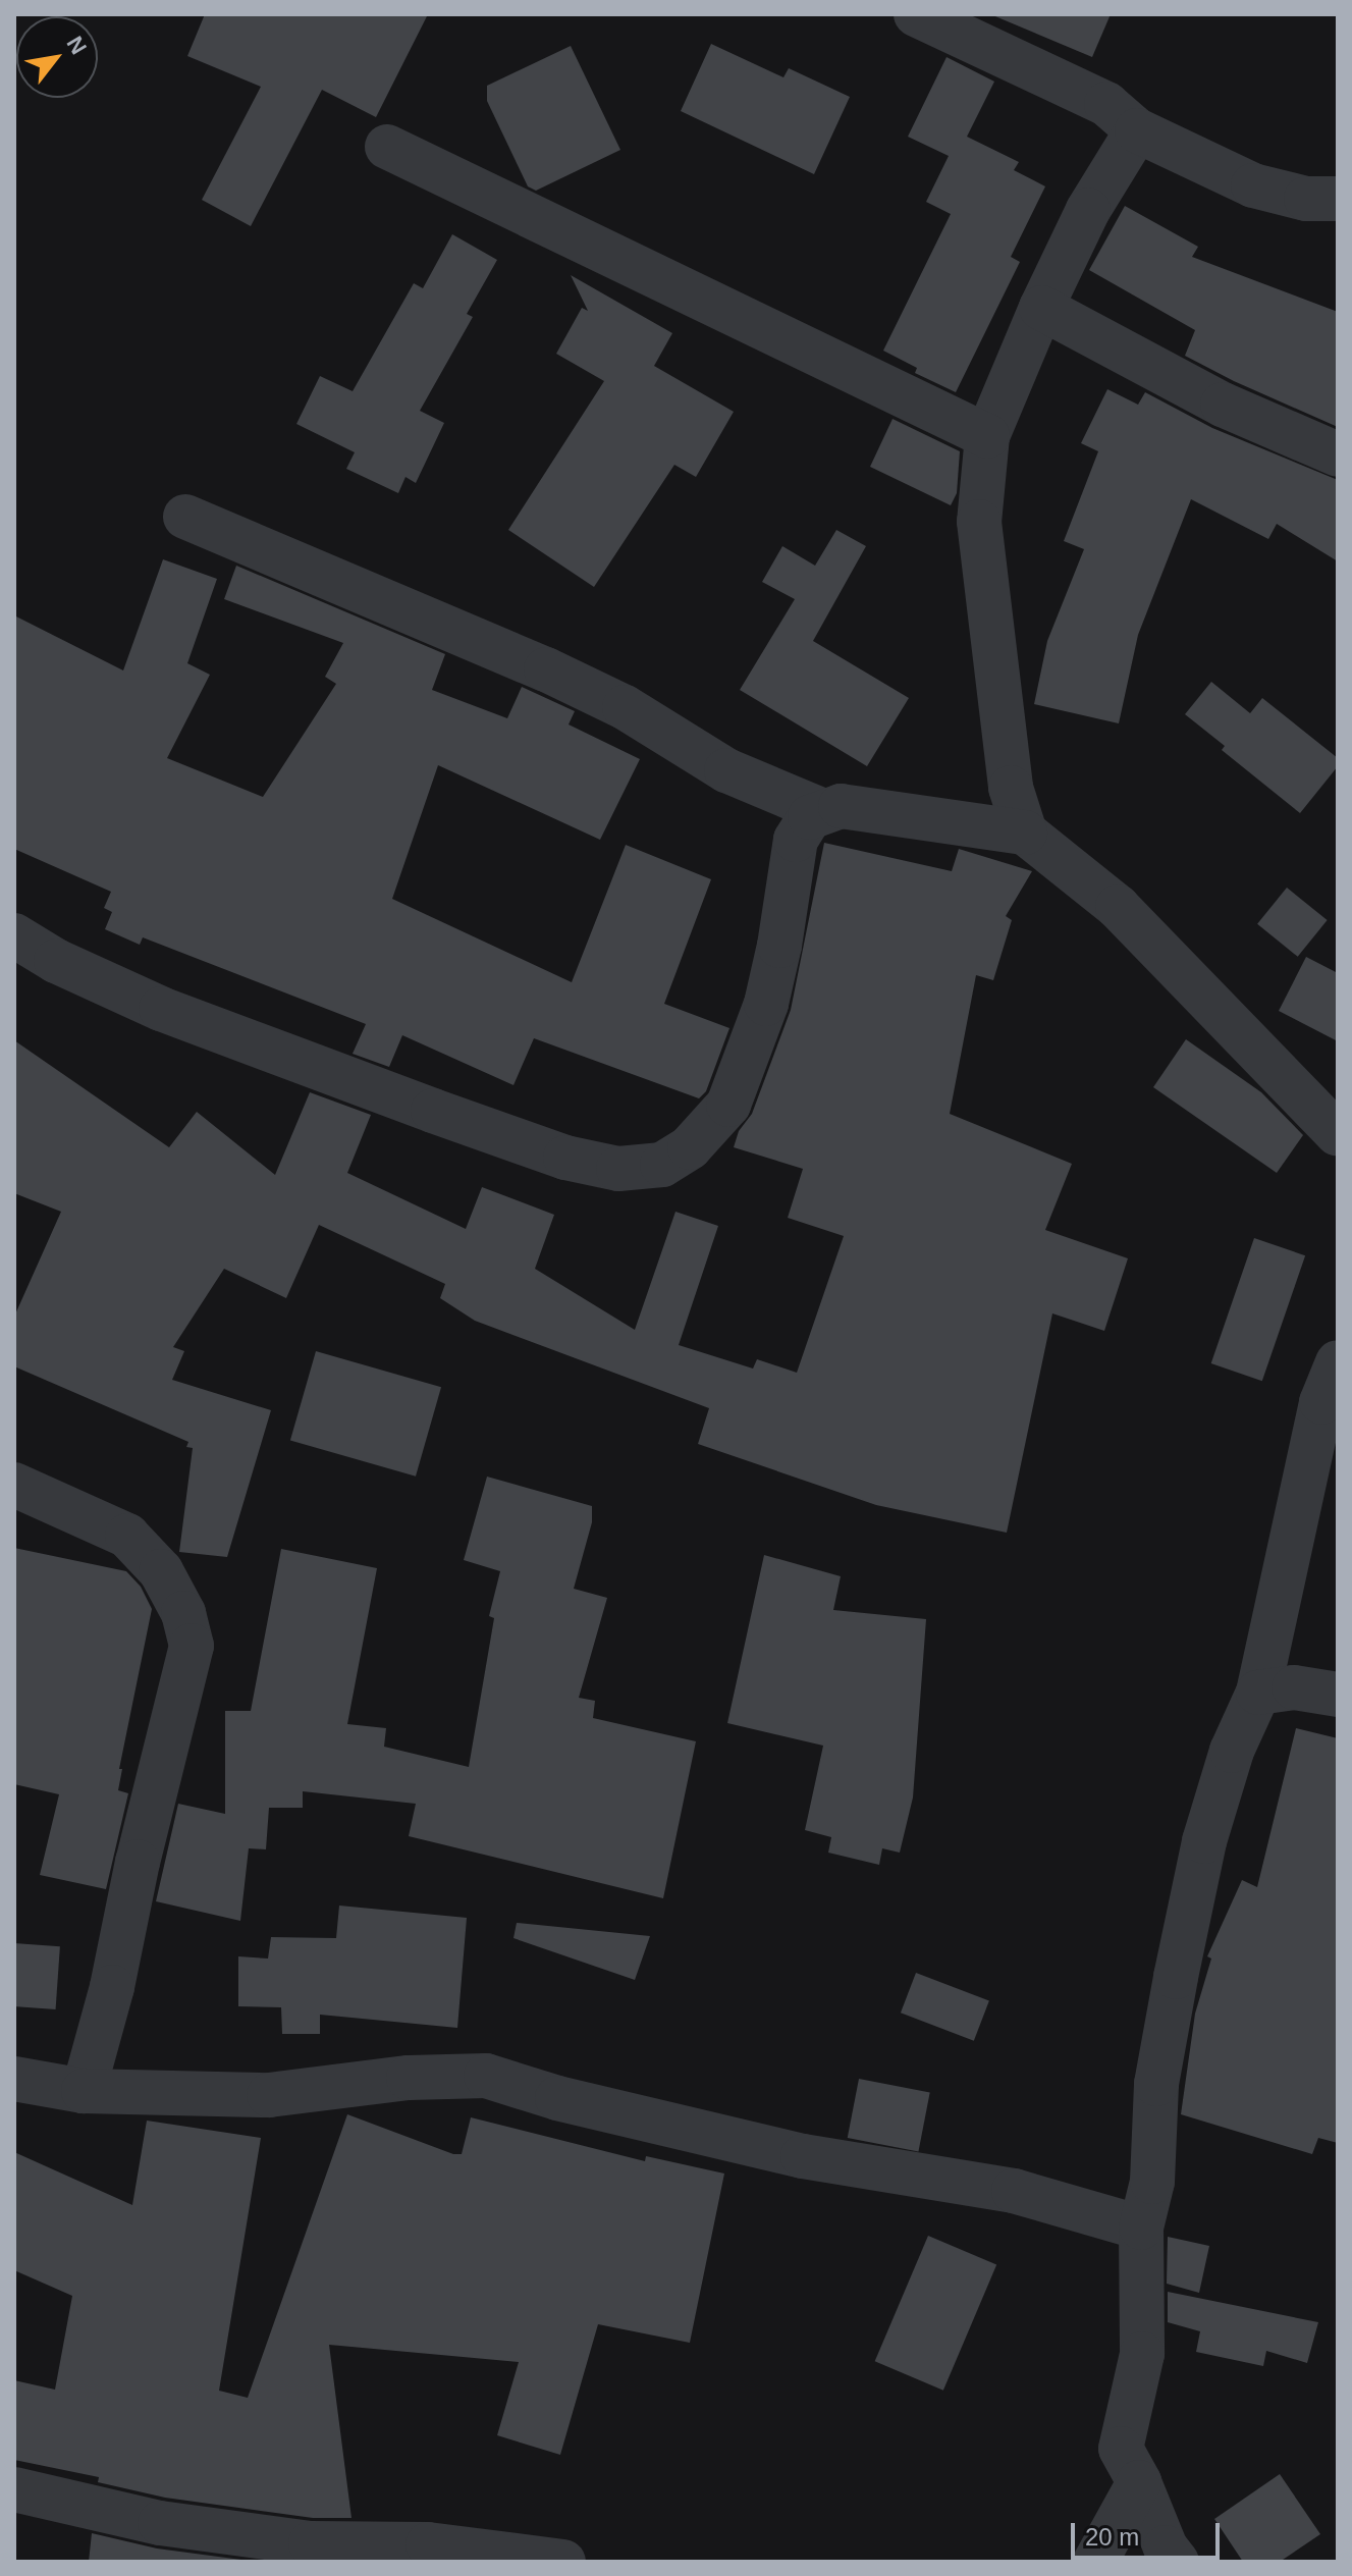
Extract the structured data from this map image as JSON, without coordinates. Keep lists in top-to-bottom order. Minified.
{"scale_bar":"20 m","north":"top right"}
